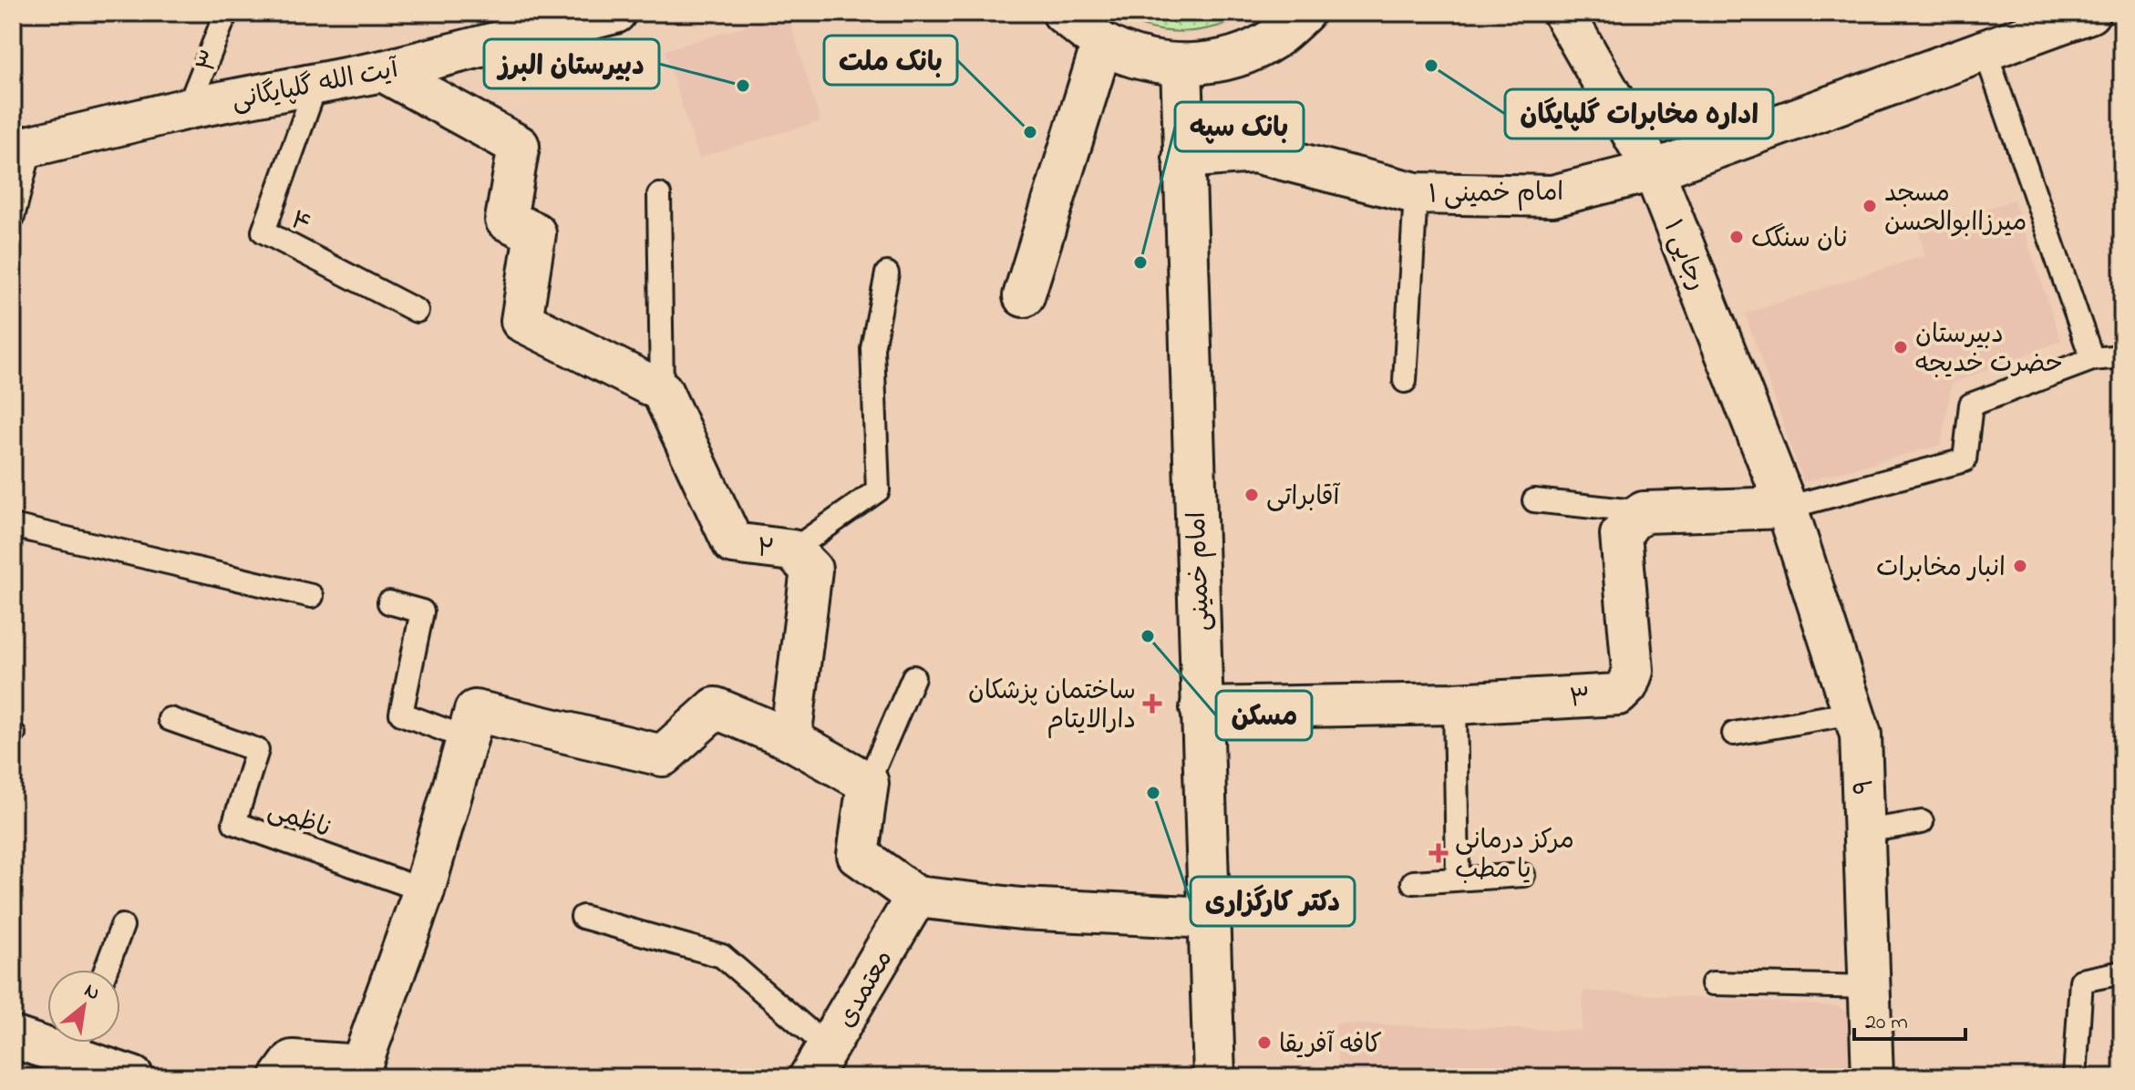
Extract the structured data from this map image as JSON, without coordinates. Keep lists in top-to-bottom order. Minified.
{"streets":{"street":["۳","آیت الله گلپایگانی","امام خمینی ۱","رجایی ۱","۲","امام خمینی","۹","معتمدی"],"lane":["۴","ناظمی"]},"crossings":[["۳","آیت الله گلپایگانی"],["۳","امام خمینی"],["آیت الله گلپایگانی","۴"],["امام خمینی ۱","رجایی ۱"],["امام خمینی ۱","امام خمینی"],["رجایی ۱","۹"]],"places":{"other":["اداره مخابرات گلپایگان","دبیرستان البرز","بانک ملت","مسجد میرزاابوالحسن","نان سنگک","بانک سپه","دبیرستان حضرت خدیجه","آقابراتی","انبار مخابرات","مسکن","دکتر کارگزاری","کافه آفریقا"],"health":["ساختمان پزشکان دارالایتام","مرکز درمانی یا مطب"]},"scale_bar":"20 m","north":"top right"}
